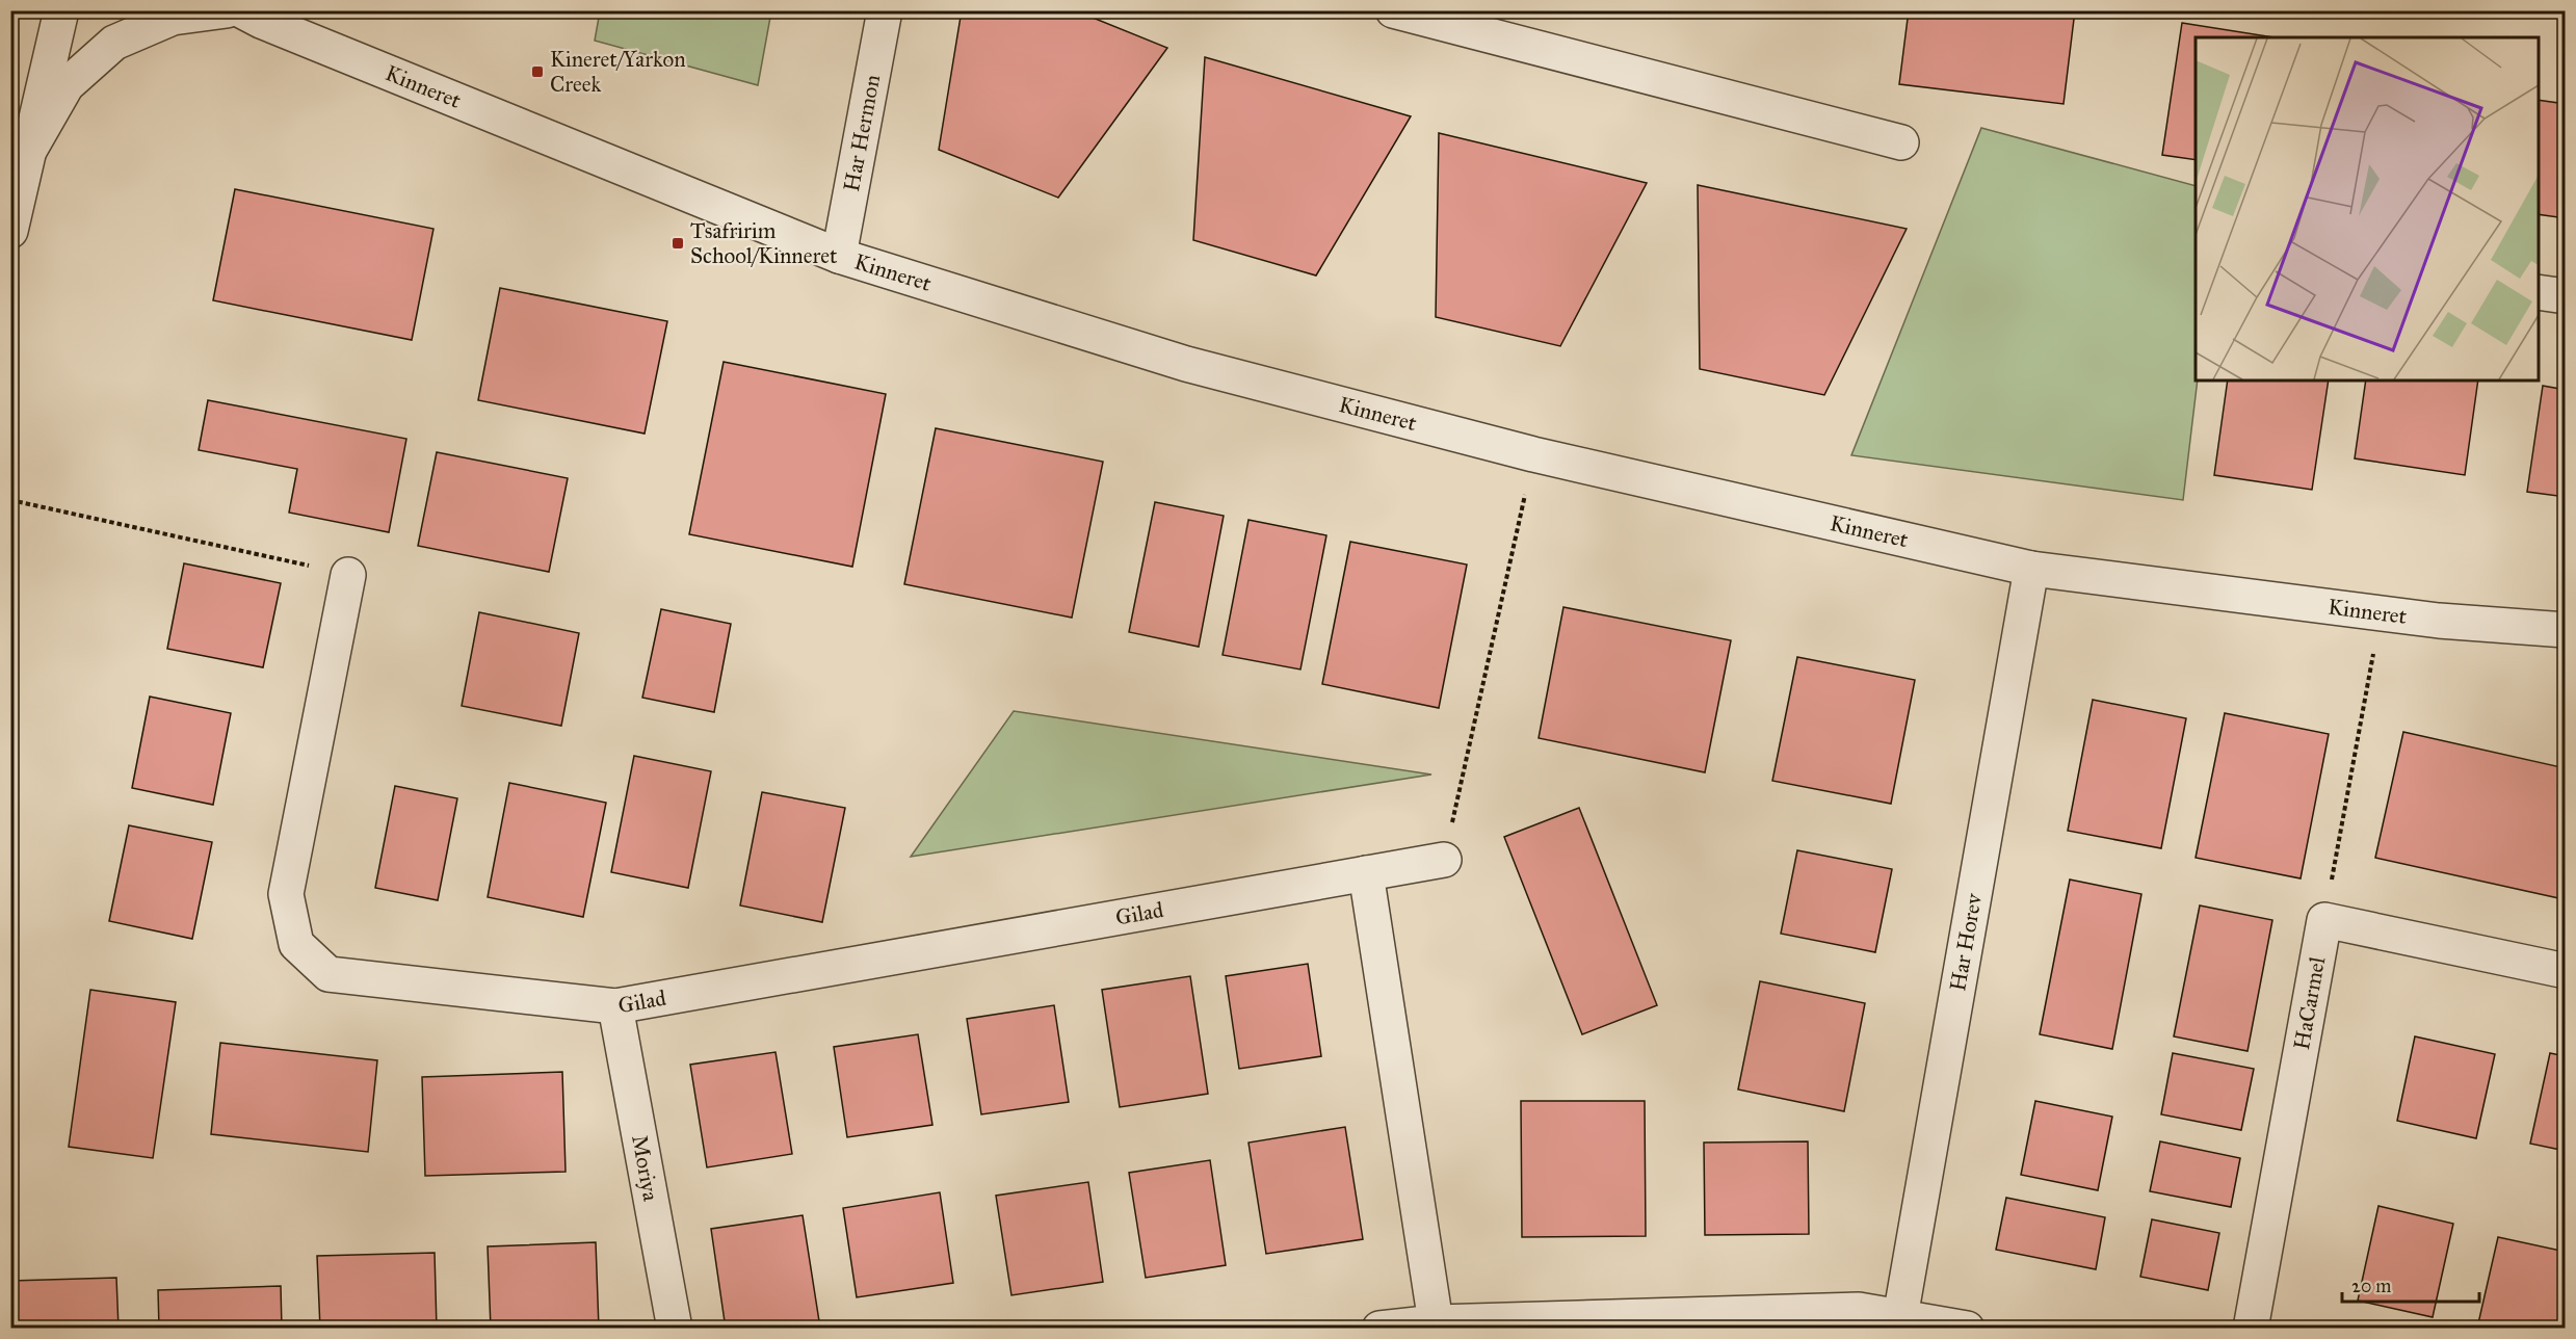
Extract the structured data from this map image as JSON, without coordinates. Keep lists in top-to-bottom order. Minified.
{"streets":{"street":["Kinneret","Har Hermon","Gilad","Har Horev","HaCarmel","Moriya"]},"crossings":[["Kinneret","Har Hermon"],["Kinneret","Har Horev"],["Gilad","Moriya"]],"places":{"transit":["Kineret/Yarkon Creek","Tsafririm School/Kinneret"]},"scale_bar":"20 m"}
